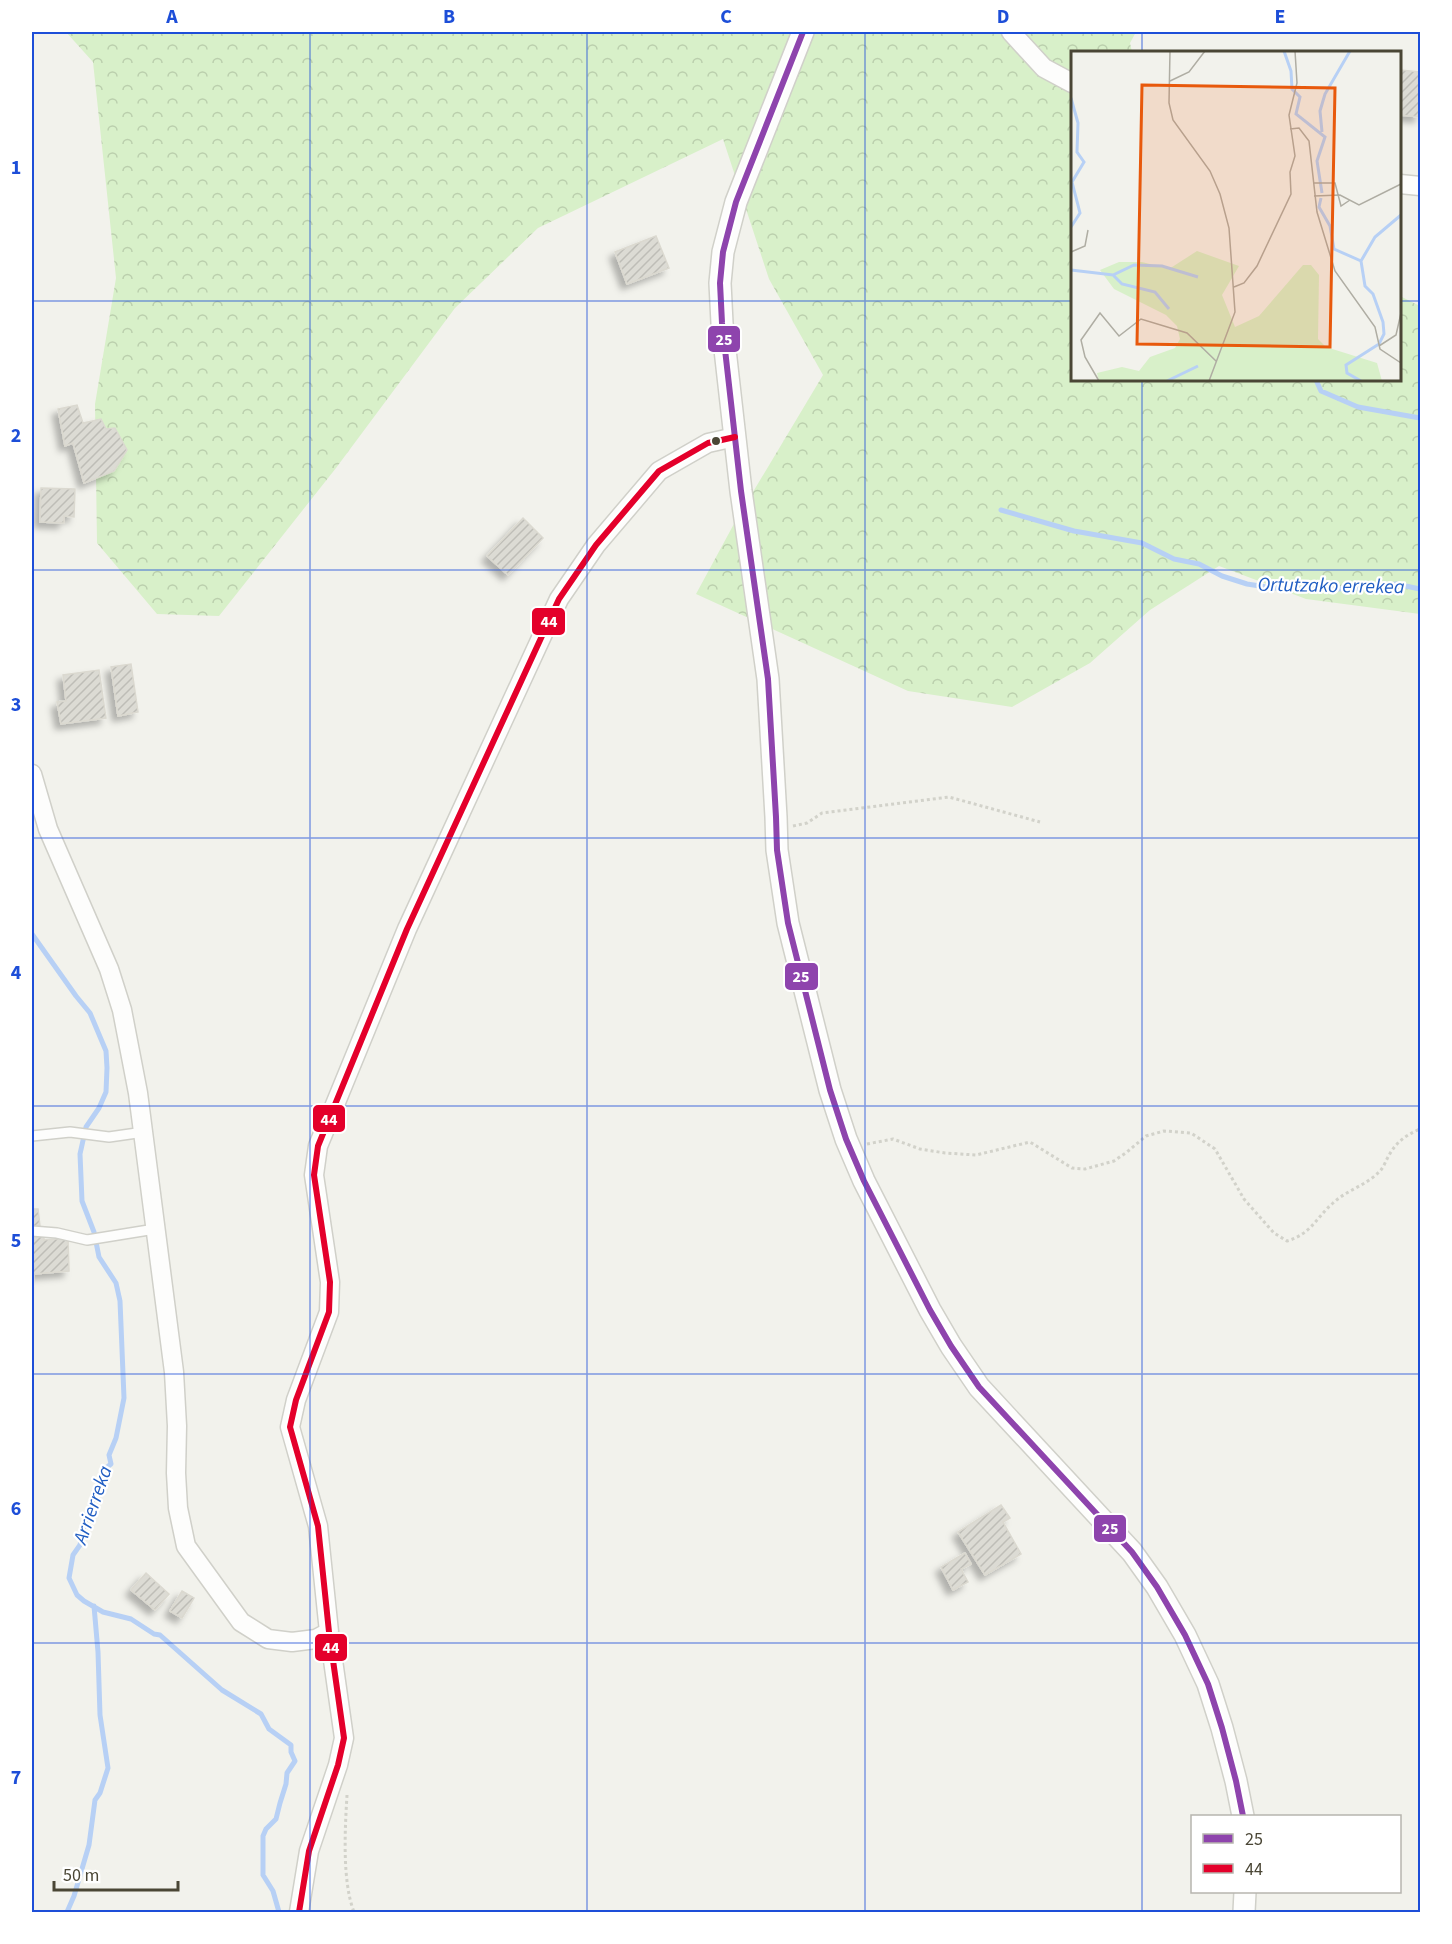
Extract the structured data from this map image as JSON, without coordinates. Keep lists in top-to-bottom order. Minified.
{"water":["Ortutzako errekea","Arrierreka"],"lines":["transit line 25","transit line 44"],"legend":["25","44"],"scale_bar":"50 m","grid":{"columns":["A","B","C","D","E"],"rows":["1","2","3","4","5","6","7"]}}
